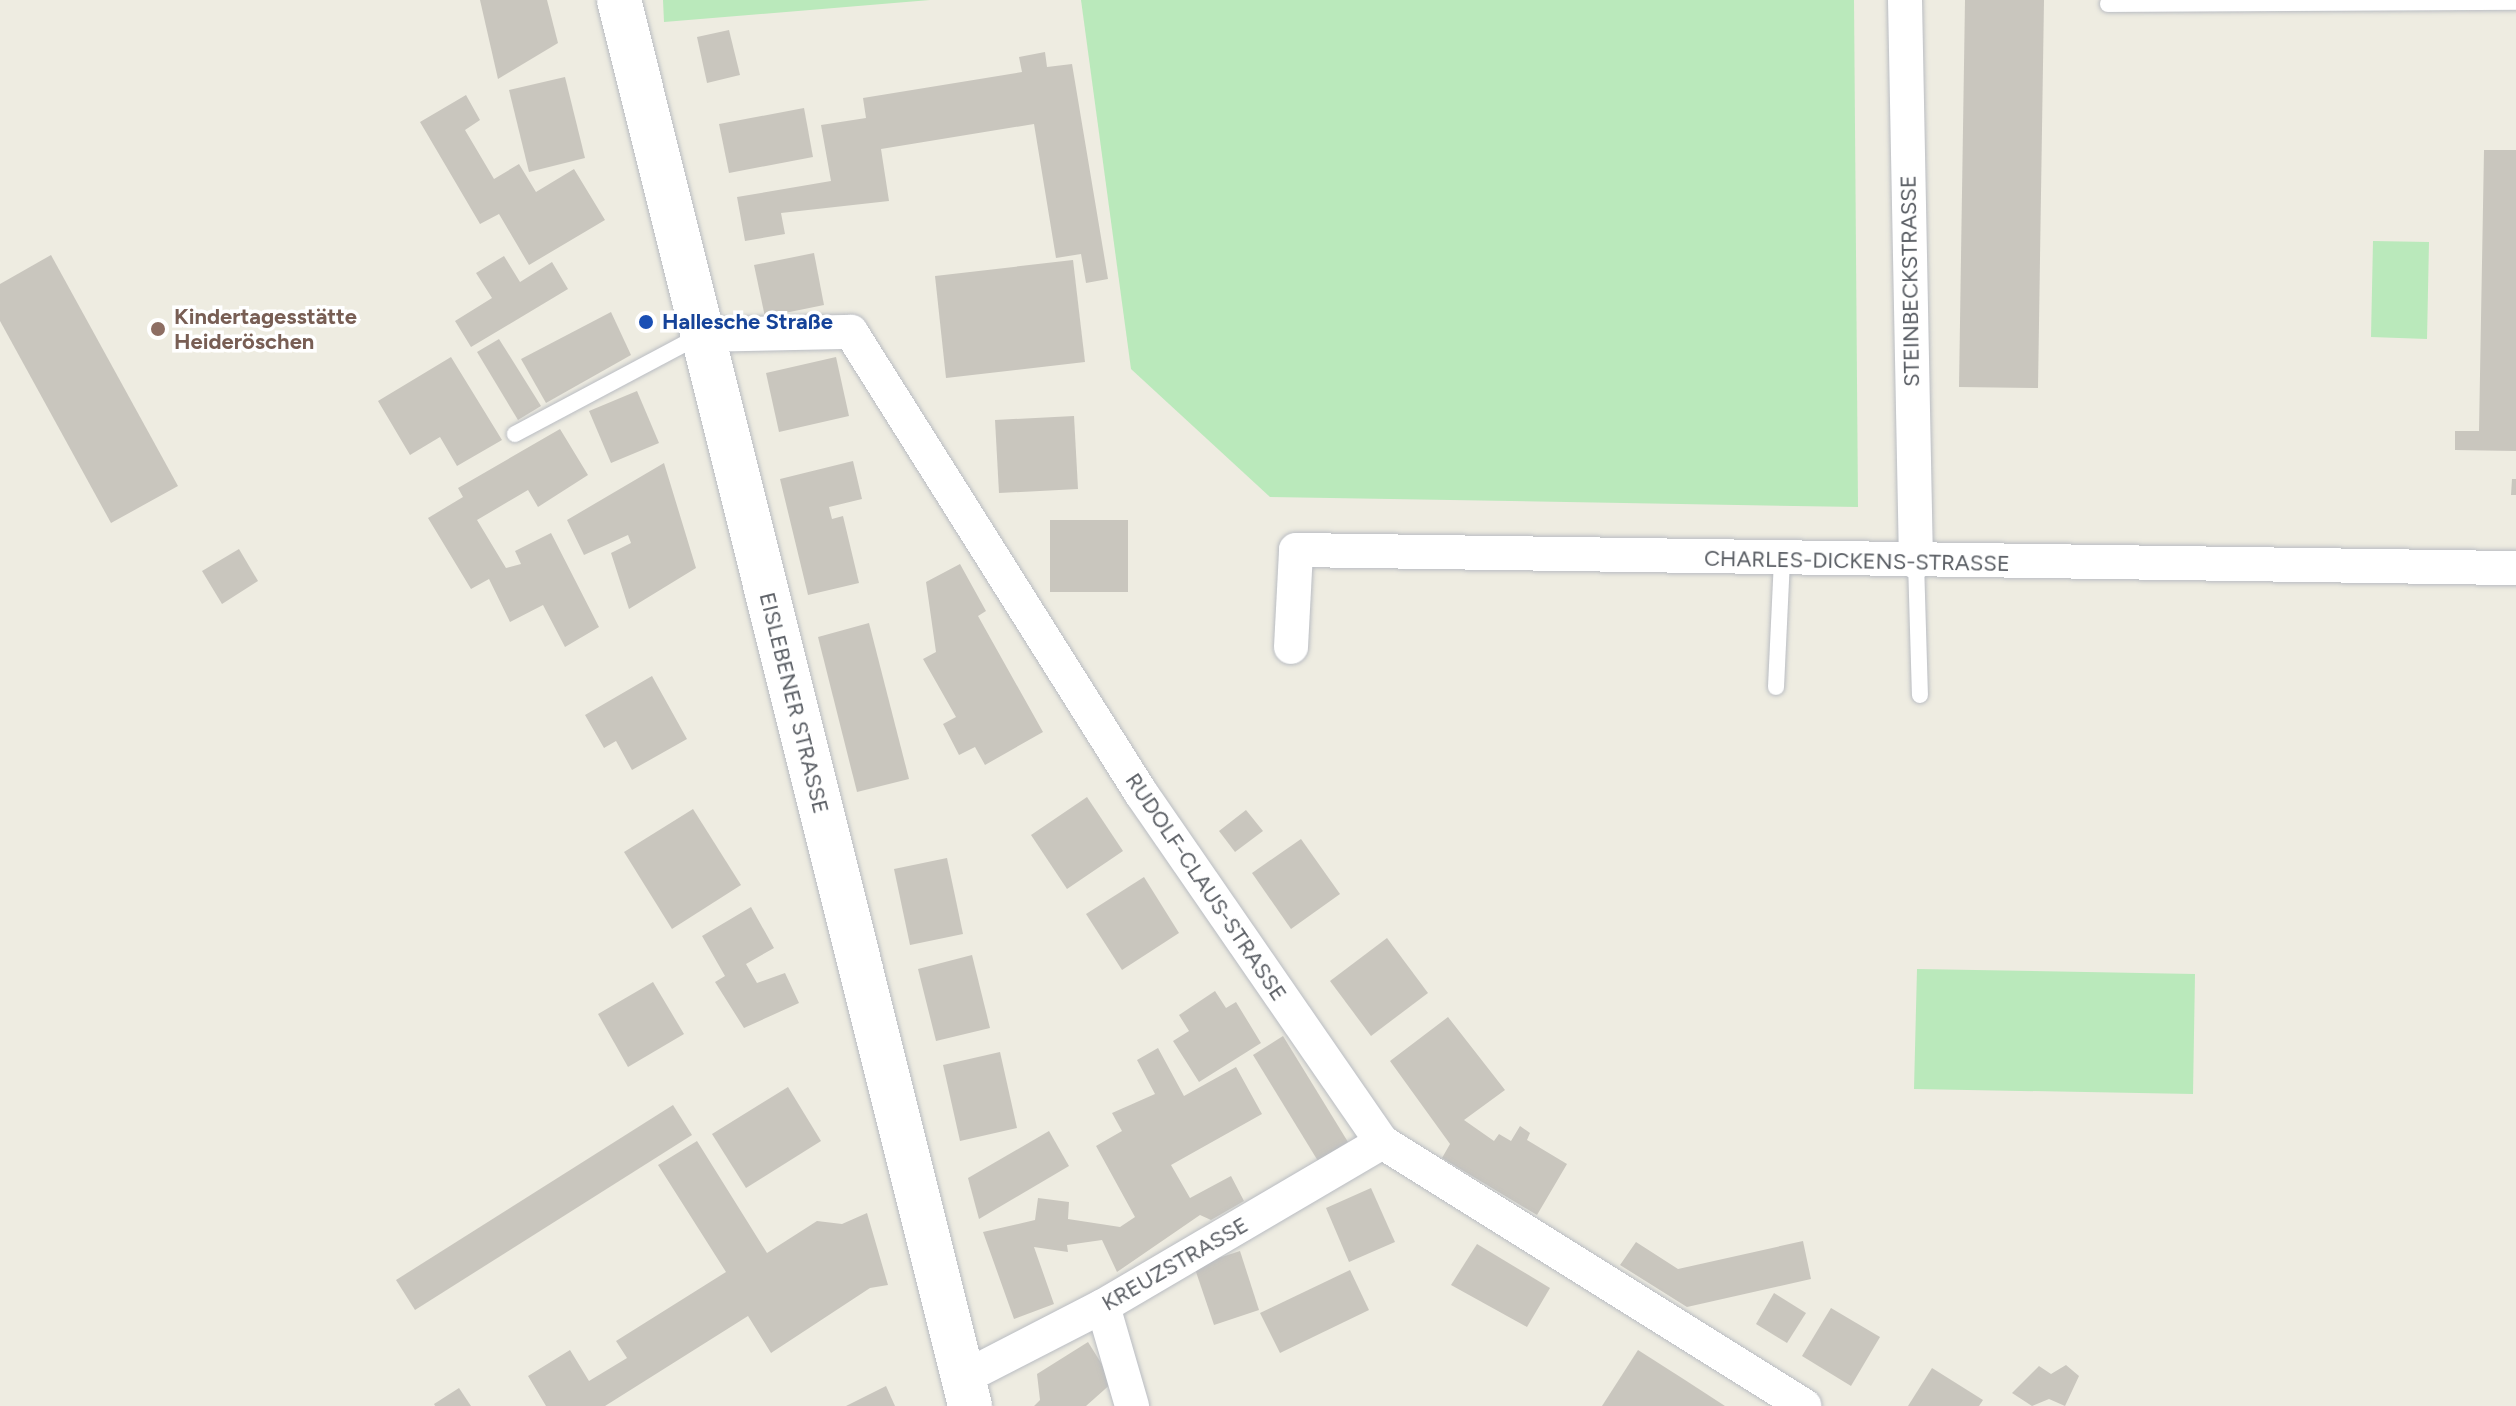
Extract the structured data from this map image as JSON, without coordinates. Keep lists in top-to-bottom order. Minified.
{"streets":{"street":["STEINBECKSTRASSE","CHARLES-DICKENS-STRASSE","EISLEBENER STRASSE","RUDOLF-CLAUS-STRASSE","KREUZSTRASSE"]},"crossings":[["STEINBECKSTRASSE","CHARLES-DICKENS-STRASSE"],["EISLEBENER STRASSE","RUDOLF-CLAUS-STRASSE"],["EISLEBENER STRASSE","KREUZSTRASSE"],["RUDOLF-CLAUS-STRASSE","KREUZSTRASSE"]],"places":["Hallesche Straße","Kindertagesstätte Heideröschen"]}
